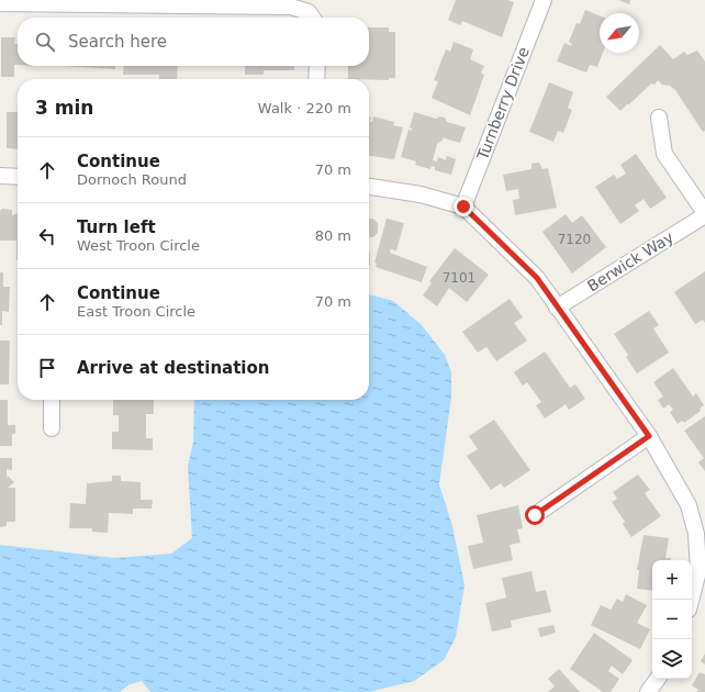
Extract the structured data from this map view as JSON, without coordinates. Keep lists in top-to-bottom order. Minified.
{"streets":{"street":["Turnberry Drive","Berwick Way"]},"house_numbers":["7120","7101"],"north":"bottom left","page":{"search":"Search here","heading":["3 min","Walk · 220 m"],"list":[["Continue","Dornoch Round","70 m"],["Turn left","West Troon Circle","80 m"],["Continue","East Troon Circle","70 m"],"Arrive at destination"],"map_buttons":["+","−"]}}
